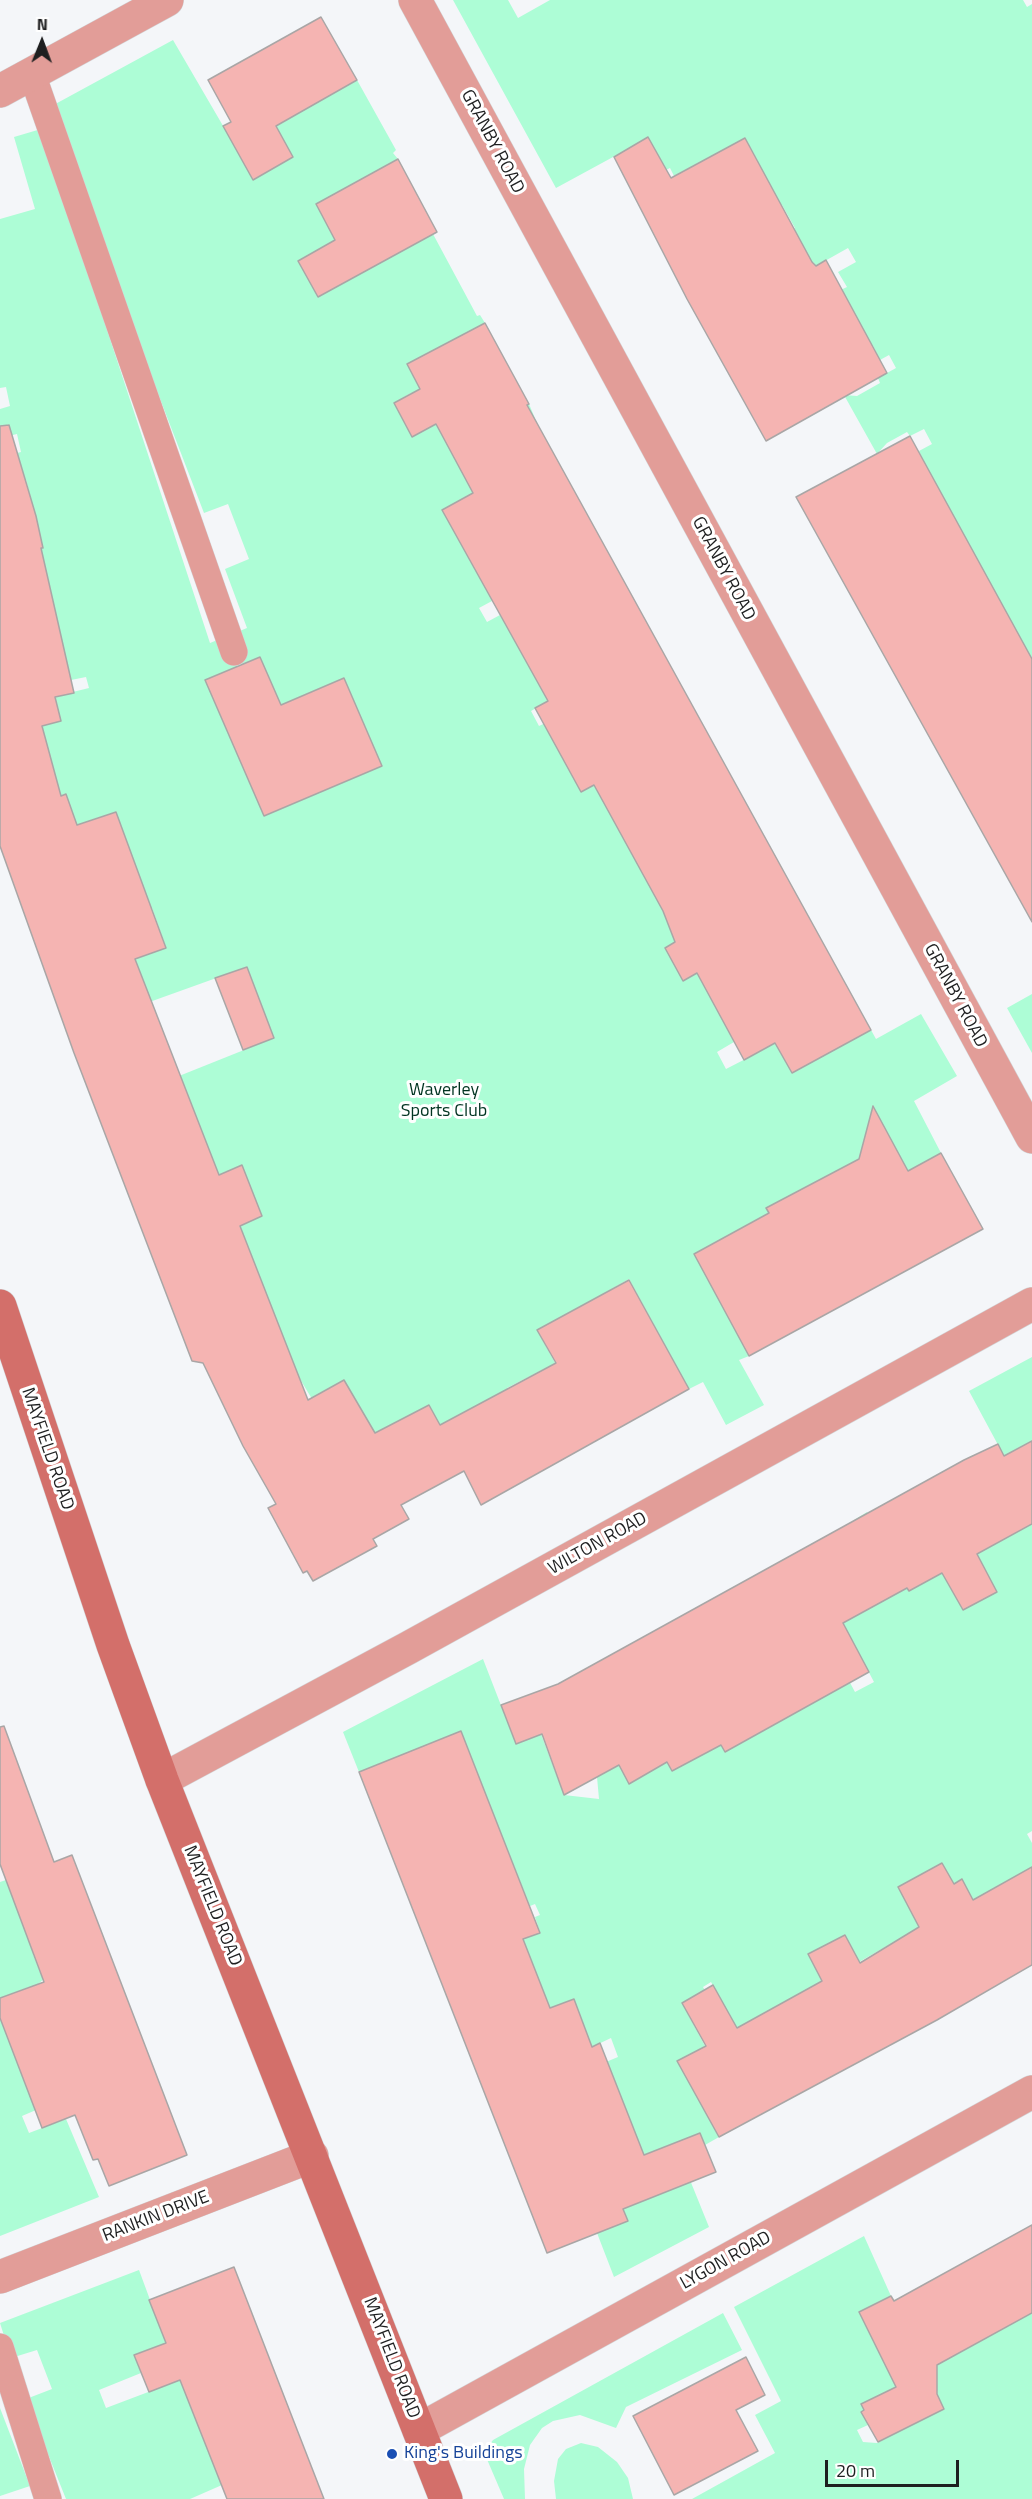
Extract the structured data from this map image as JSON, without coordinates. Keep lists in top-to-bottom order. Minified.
{"streets":{"street":["GRANBY ROAD","MAYFIELD ROAD","WILTON ROAD","RANKIN DRIVE","LYGON ROAD"]},"crossings":[["MAYFIELD ROAD","WILTON ROAD"],["MAYFIELD ROAD","RANKIN DRIVE"],["MAYFIELD ROAD","LYGON ROAD"]],"parks":["Waverley Sports Club"],"places":["King's Buildings"],"scale_bar":"20 m","north":"top"}
